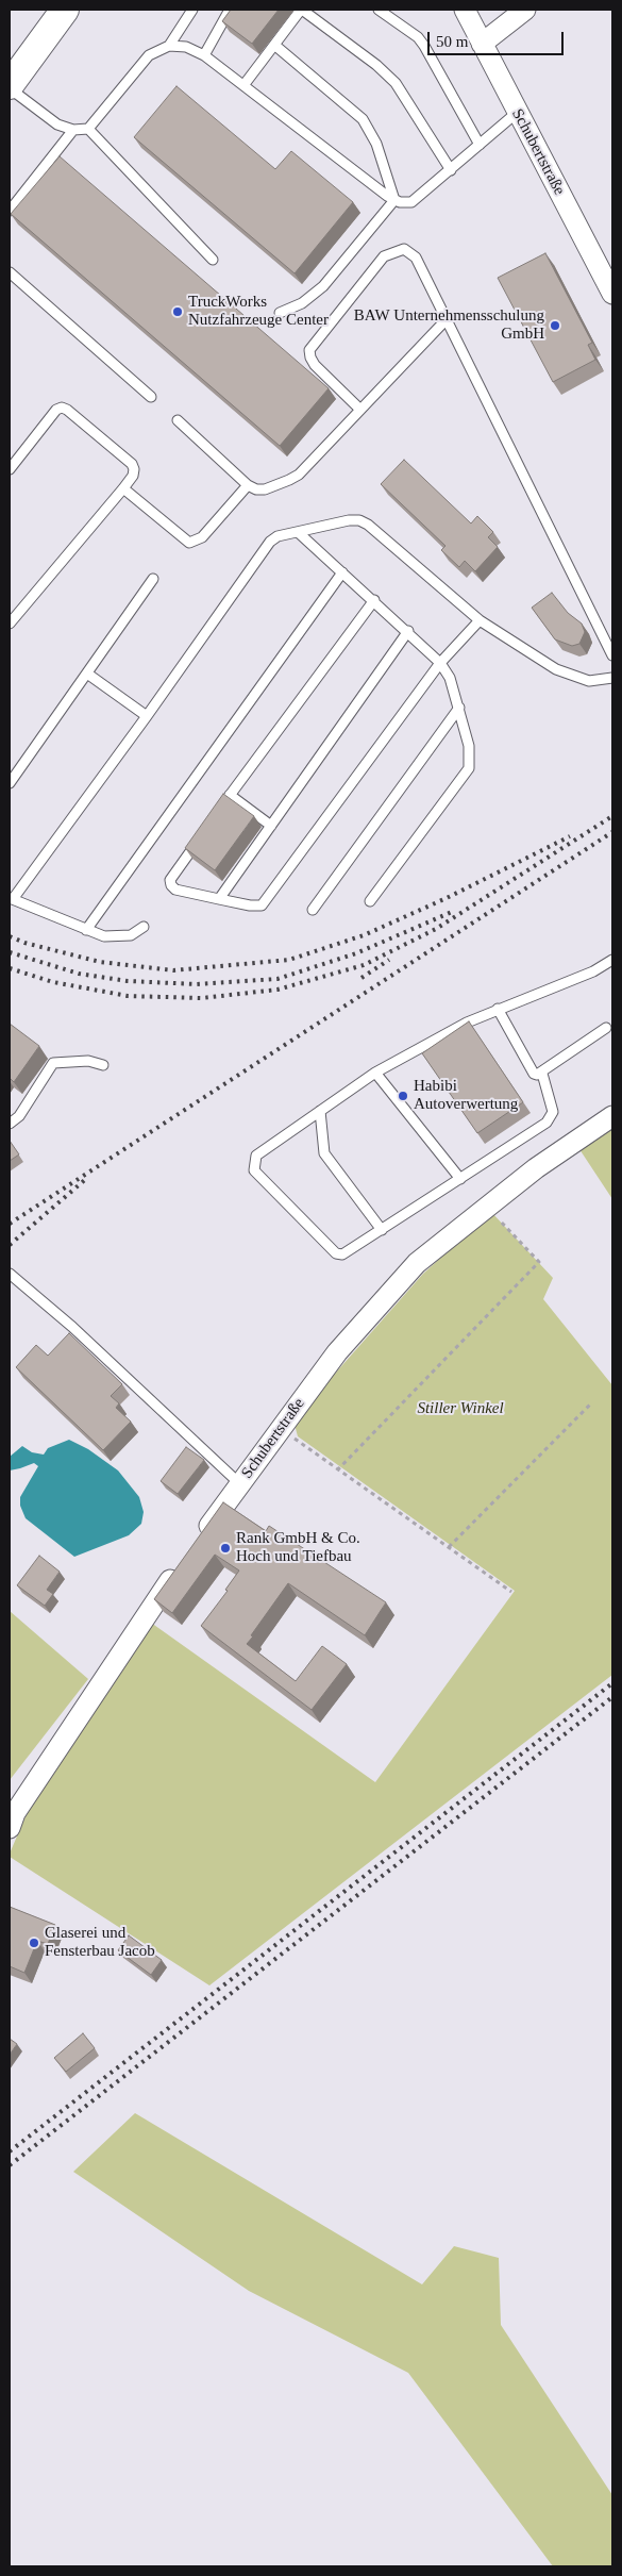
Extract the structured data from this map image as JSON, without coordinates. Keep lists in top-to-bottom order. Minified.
{"streets":{"street":["Schubertstraße"]},"parks":["Stiller Winkel"],"places":["TruckWorks Nutzfahrzeuge Center","BAW Unternehmensschulung GmbH","Habibi Autoverwertung","Rank GmbH & Co. Hoch und Tiefbau","Glaserei und Fensterbau Jacob"],"scale_bar":"50 m"}
